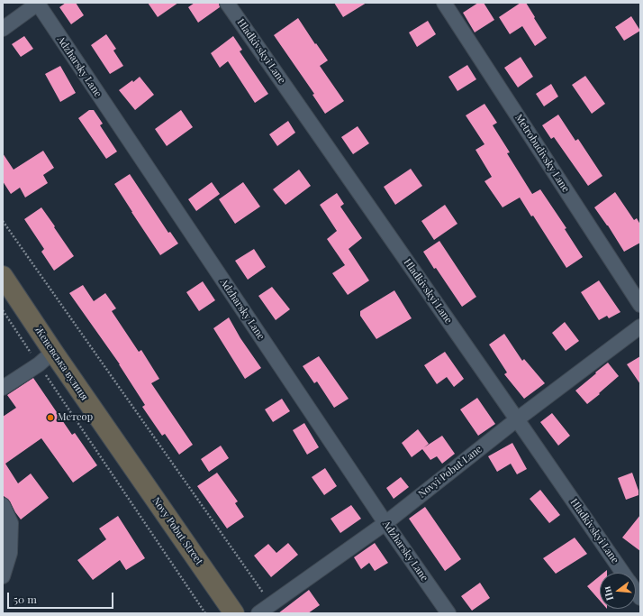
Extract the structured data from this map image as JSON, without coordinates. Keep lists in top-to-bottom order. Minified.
{"streets":{"main road":["Женевська вулиця","Novy Pobut Street"],"street":["Hladkivskyi Lane","Adzharsky Lane","Metrobudivsky Lane","Novyi Pobut Lane"]},"crossings":[["Hladkivskyi Lane","Novyi Pobut Lane"],["Adzharsky Lane","Novyi Pobut Lane"],["Женевська вулиця","Novy Pobut Street"]],"places":["Метеор"],"scale_bar":"50 m","north":"left"}
